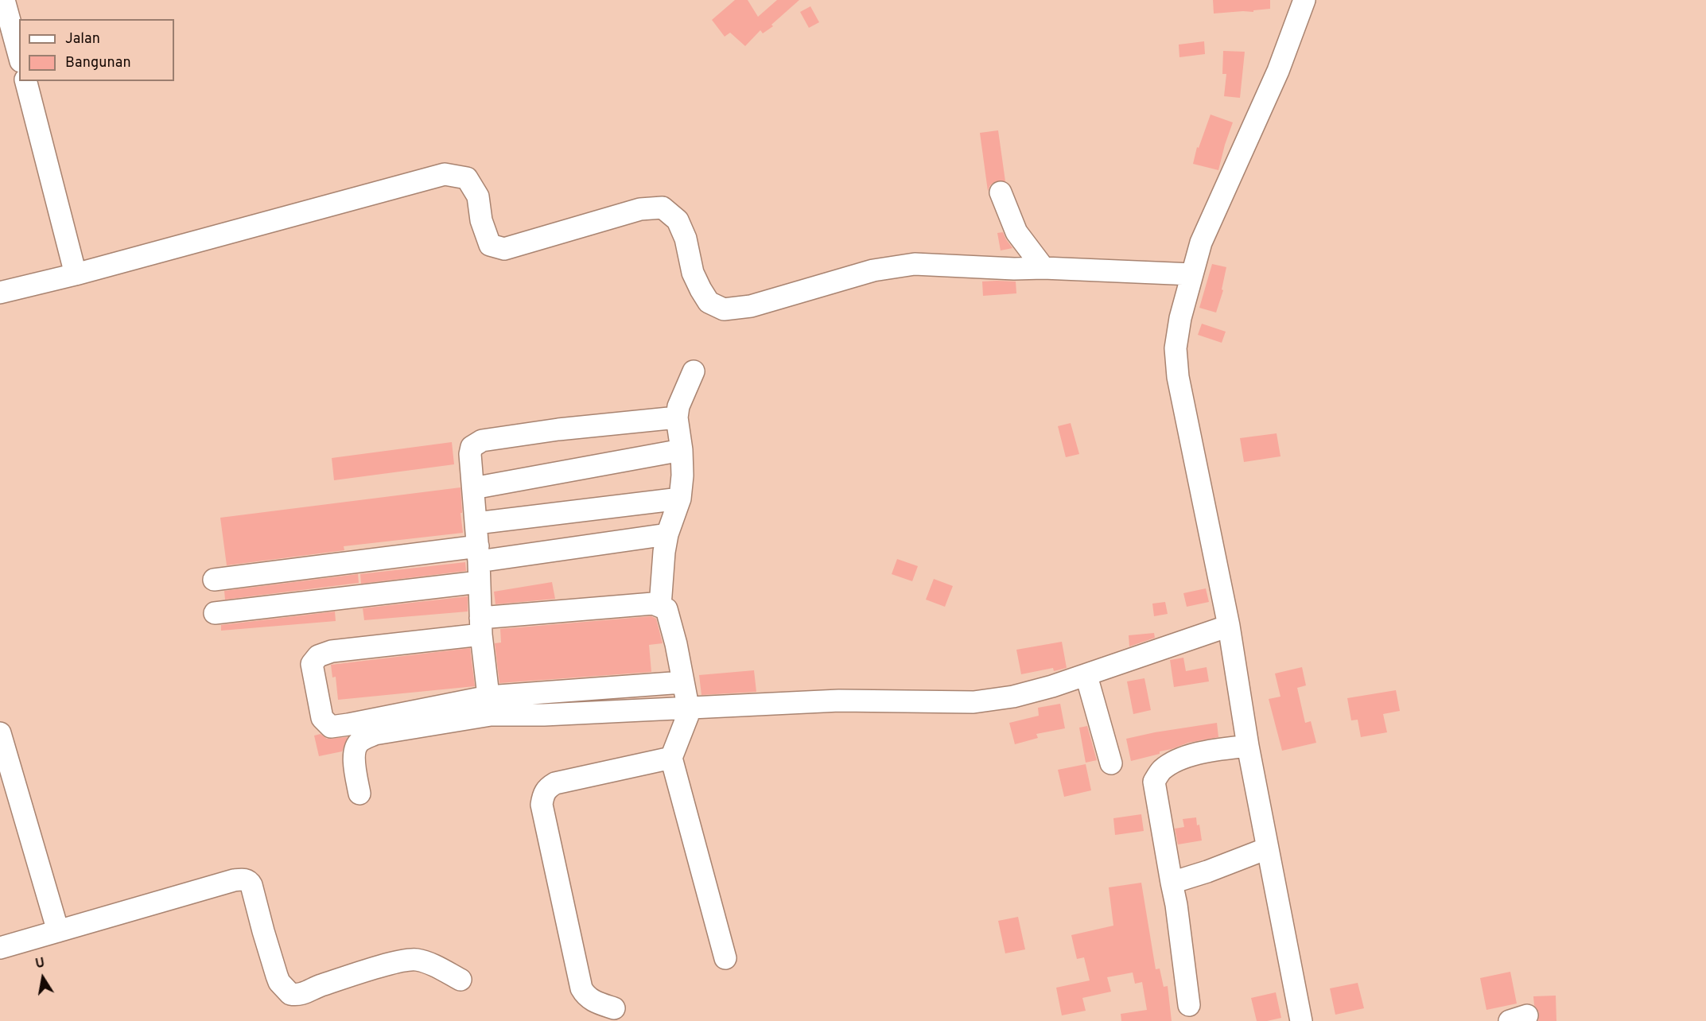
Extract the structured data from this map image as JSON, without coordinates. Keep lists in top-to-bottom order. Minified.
{"legend":["Jalan","Bangunan"],"north":"top"}
